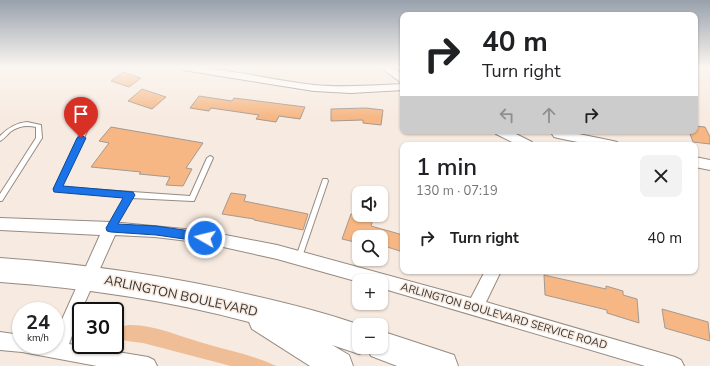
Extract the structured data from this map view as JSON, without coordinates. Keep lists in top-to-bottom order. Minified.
{"streets":{"highway":["ARLINGTON BOULEVARD"],"street":["ARLINGTON BOULEVARD SERVICE ROAD"]},"page":{"turn":["40 m","Turn right"],"heading":["1 min","130 m · 07:19"],"map_buttons":["+","−"],"list":[{"name":"Turn right","value":"40 m"}],"speed":"24 km/h","limit":"30"}}
